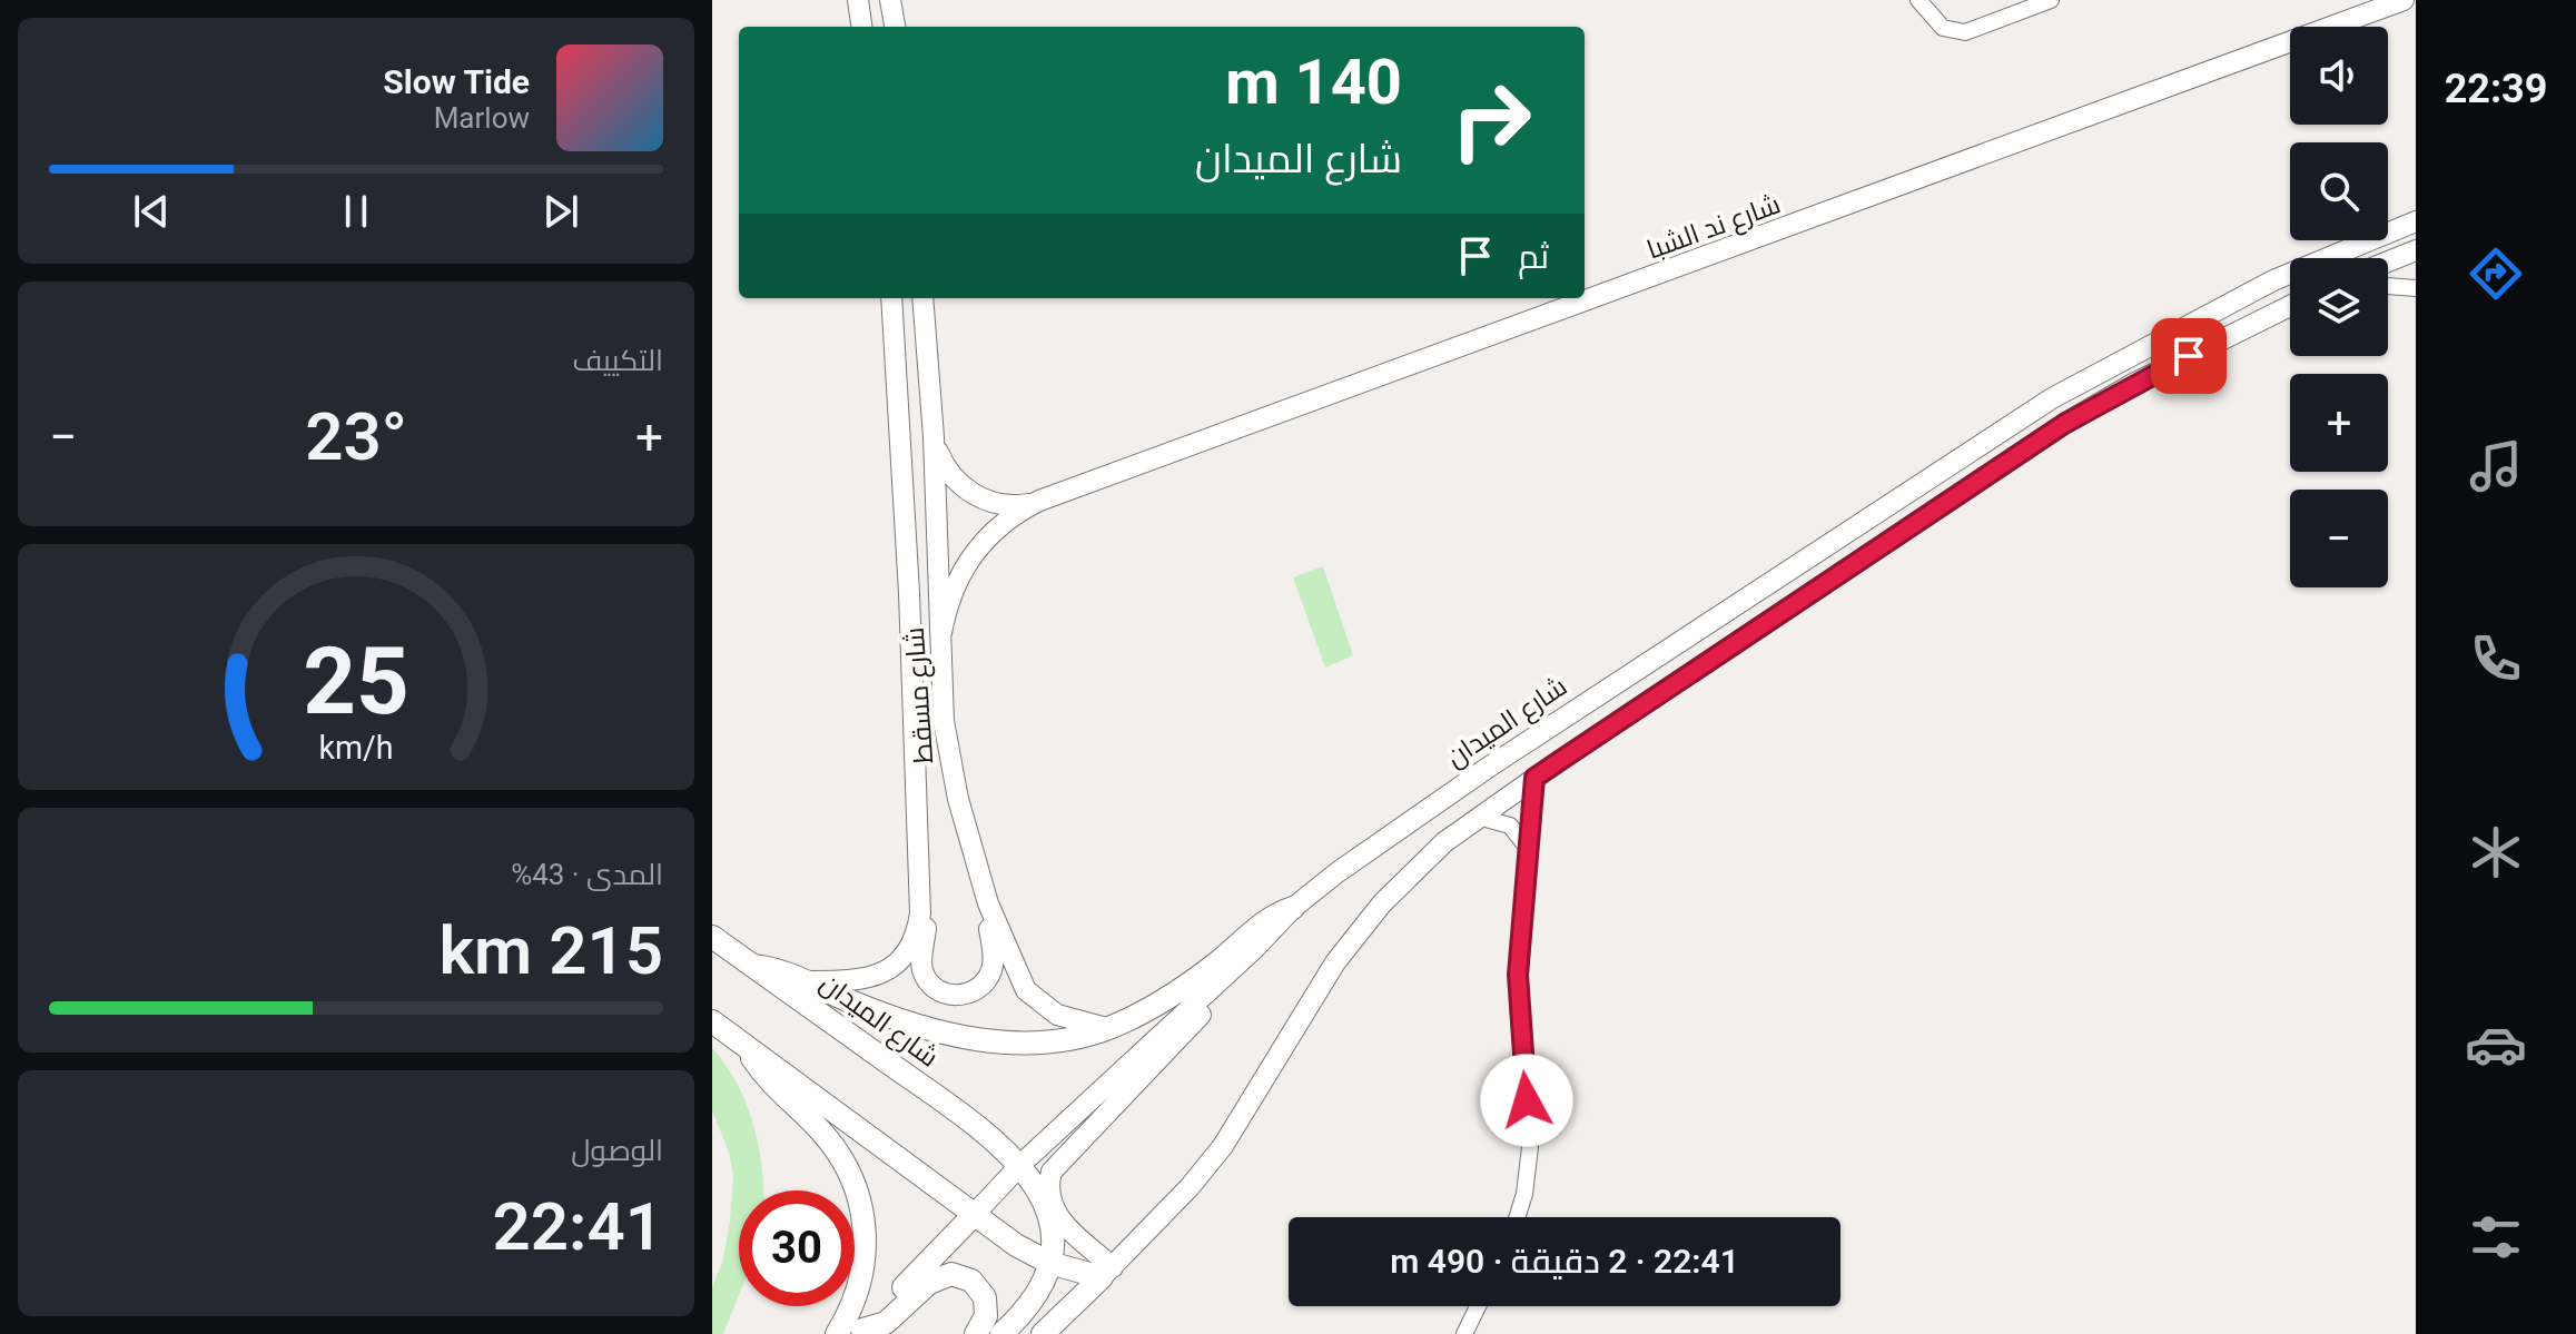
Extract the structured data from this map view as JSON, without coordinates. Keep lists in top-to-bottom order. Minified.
{"streets":{"main road":["شارع الميدان"],"street":["شارع ند الشبا","شارع مسقط"]},"crossings":[["شارع ند الشبا","شارع مسقط"]],"page":{"tabs":"22:39","map_buttons":["+","−"],"turn":["140 m","شارع الميدان"],"song":["Slow Tide","Marlow"],"then":"ثم","tile":["التكييف",["المدى · 43%","215 km"],["الوصول","22:41"]],"heat":["−","23°","+"],"limit":"30","trip":"22:41 · 2 دقيقة · 490 m","gauge":["25","km/h"]}}
